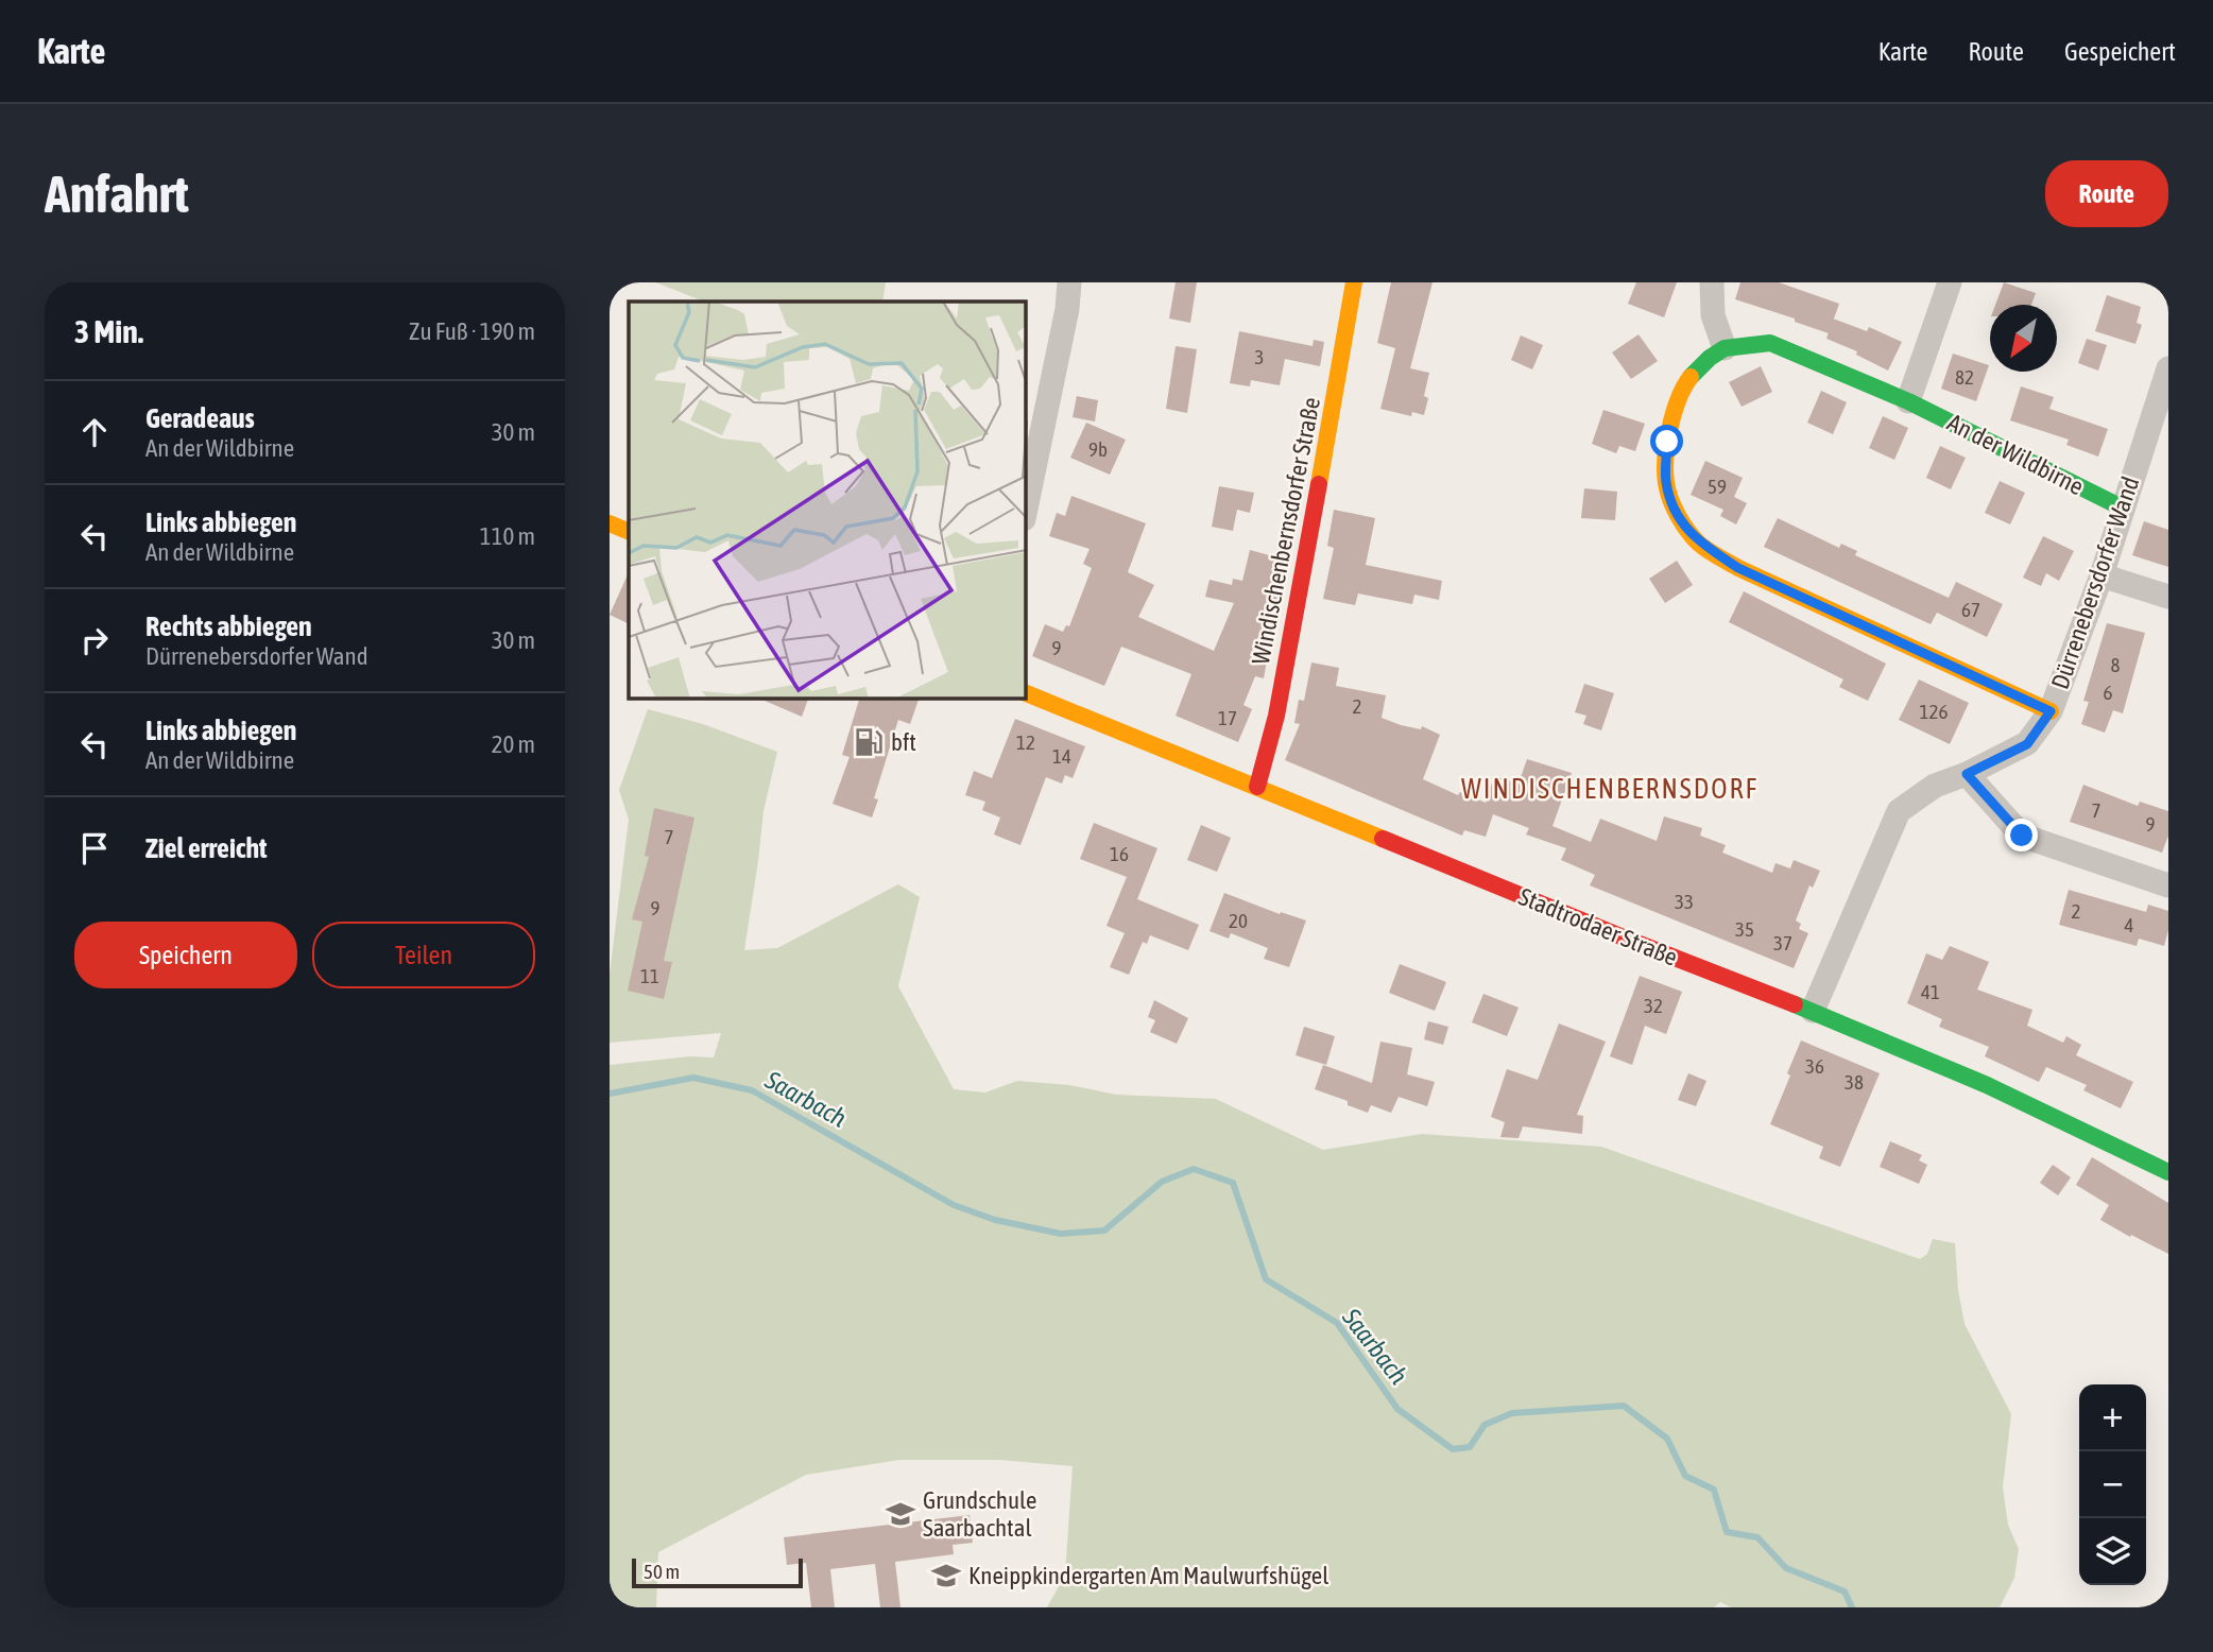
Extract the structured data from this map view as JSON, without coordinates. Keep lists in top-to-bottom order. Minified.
{"streets":{"street":["An der Wildbirne","Windischenbernsdorfer Straße","Dürrenebersdorfer Wand","Stadtrodaer Straße"]},"crossings":[["An der Wildbirne","Dürrenebersdorfer Wand"],["Windischenbernsdorfer Straße","Stadtrodaer Straße"],["Dürrenebersdorfer Wand","Stadtrodaer Straße"]],"districts":["WINDISCHENBERNSDORF"],"water":["Saarbach"],"places":{"fuel station":["bft"],"school or university":["Grundschule Saarbachtal","Kneippkindergarten Am Maulwurfshügel"]},"house_numbers":["3","82","9b","59","67","9","8","6","2","126","17","12","14","7","9","7","16","33","9","2","20","4","35","37","11","41","32","36","38"],"scale_bar":"50 m","north":"bottom left","page":{"header":"Karte","nav":["Karte","Route","Gespeichert"],"buttons":["Route",["Speichern","Teilen"]],"title":"Anfahrt","heading":["3 Min.","Zu Fuß · 190 m"],"list":[["Geradeaus","An der Wildbirne","30 m"],["Links abbiegen","An der Wildbirne","110 m"],["Rechts abbiegen","Dürrenebersdorfer Wand","30 m"],["Links abbiegen","An der Wildbirne","20 m"],"Ziel erreicht"],"map_buttons":["+","−"],"scale":"50 m"}}
